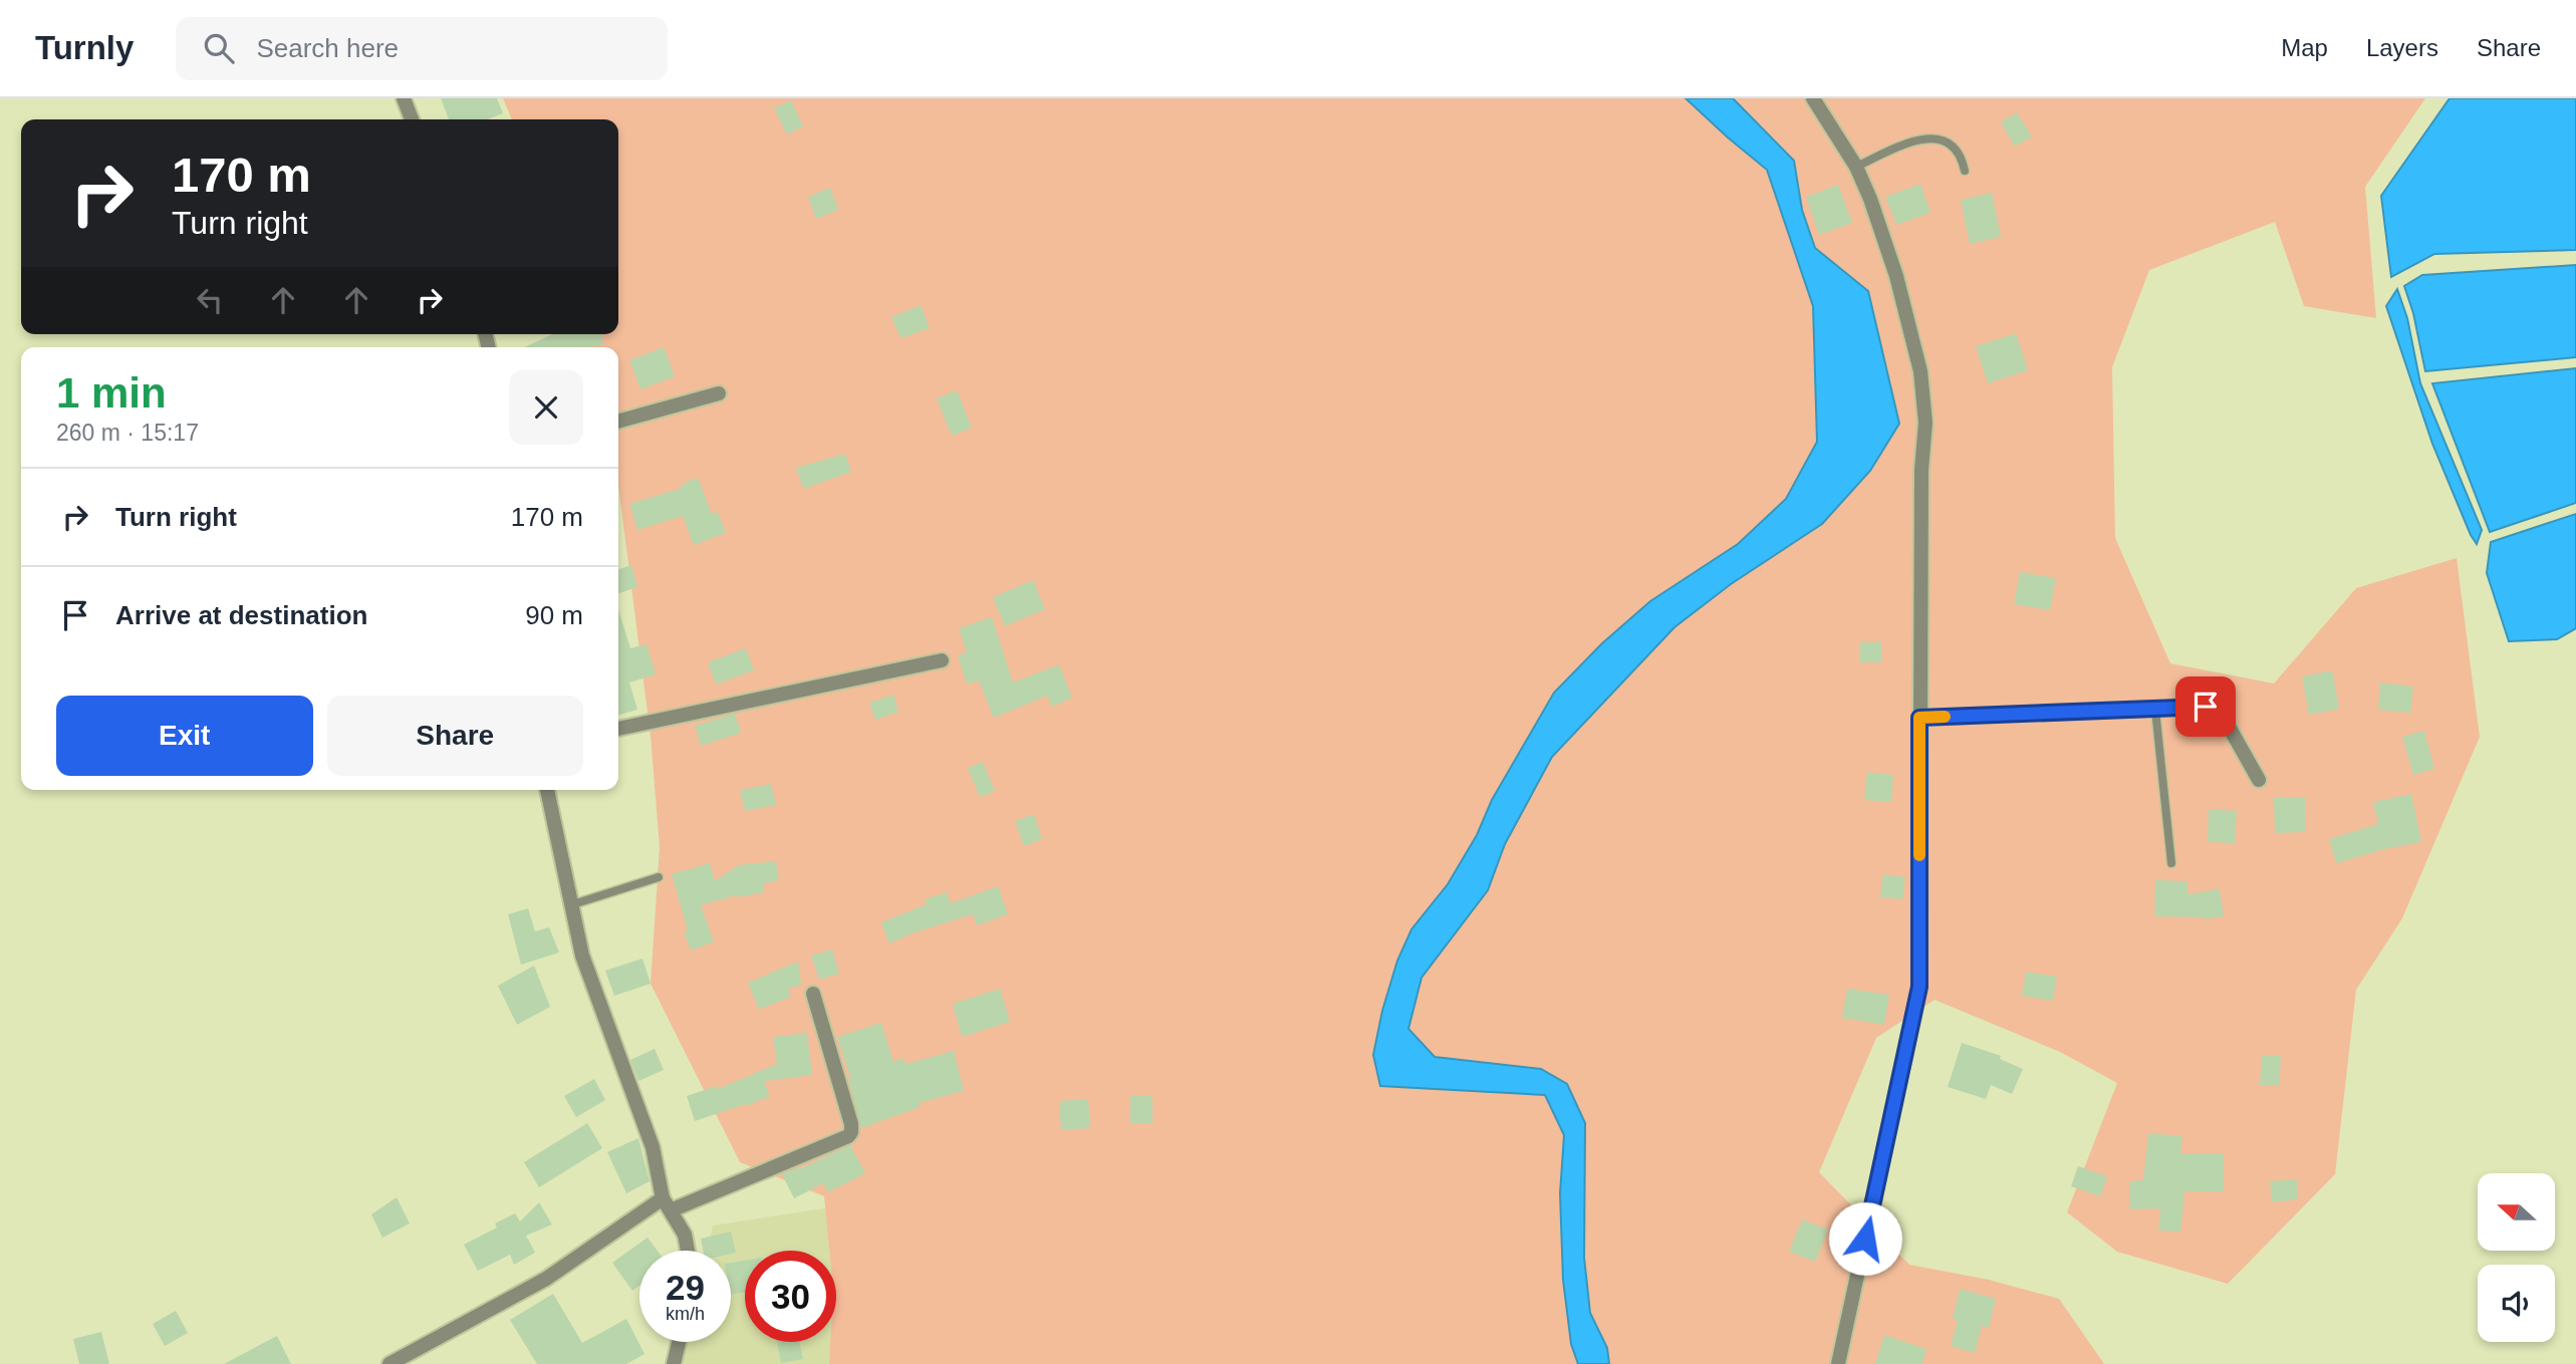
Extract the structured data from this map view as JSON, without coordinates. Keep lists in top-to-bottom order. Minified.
{"north":"left","page":{"header":"Turnly","search":"Search here","nav":["Map","Layers","Share"],"turn":["170 m","Turn right"],"heading":["1 min","260 m · 15:17"],"list":[{"name":"Turn right","value":"170 m"},{"name":"Arrive at destination","value":"90 m"}],"buttons":["Exit","Share"],"speed":"29 km/h","limit":"30"}}
